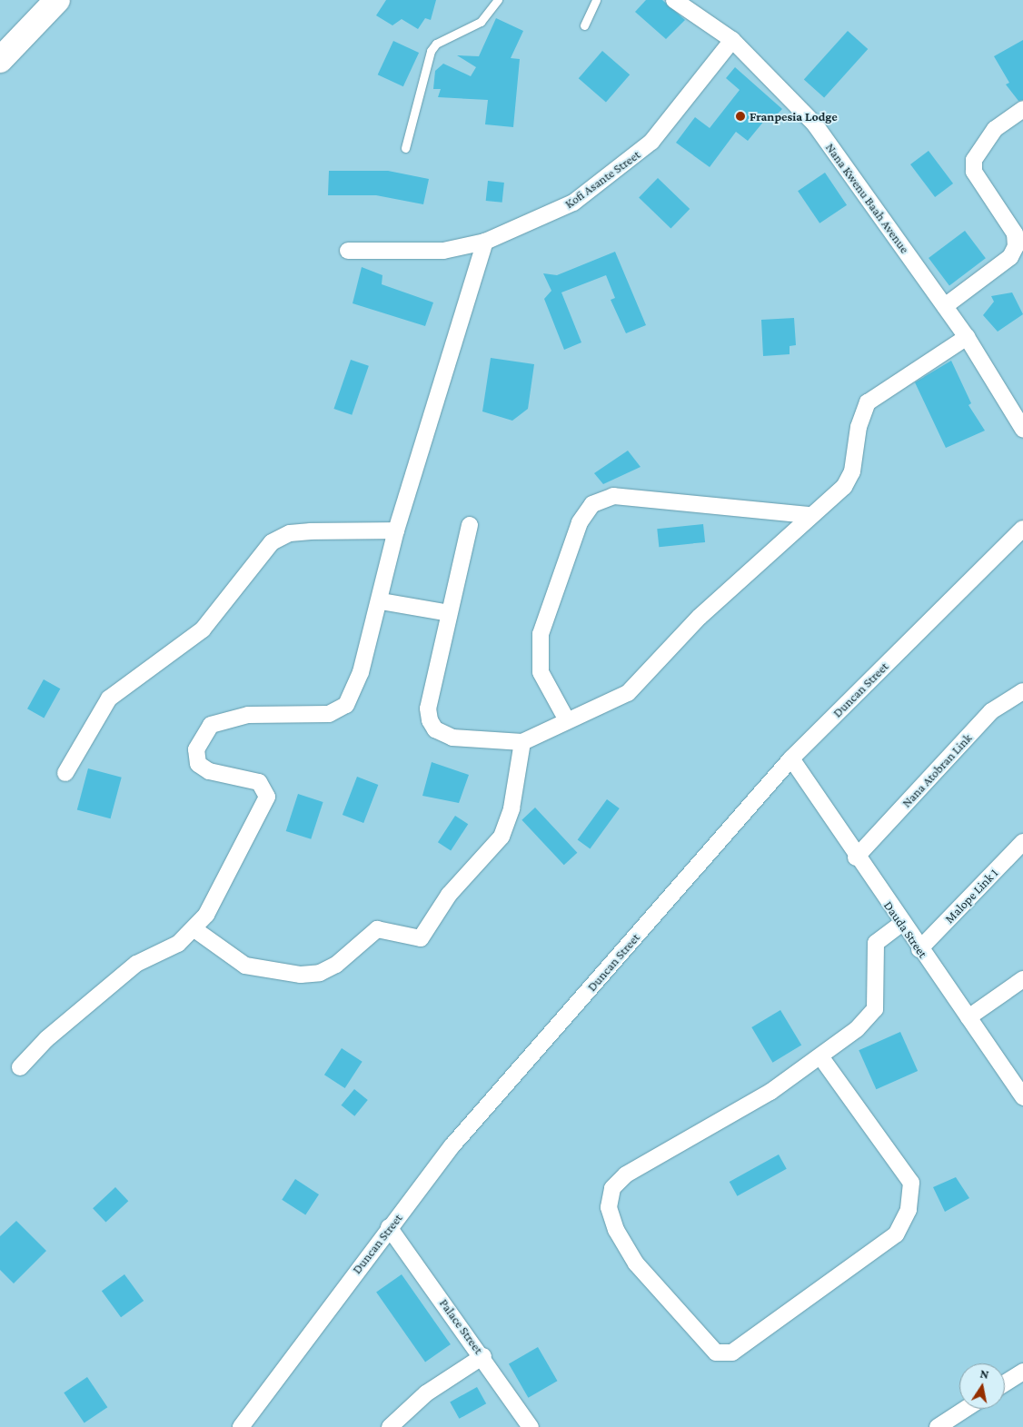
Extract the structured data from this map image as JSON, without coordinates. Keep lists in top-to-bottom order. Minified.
{"streets":{"street":["Kofi Asante Street","Nana Kwenu Baah Avenue","Duncan Street","Nana Atobran Link","Malope Link 1","Dauda Street","Palace Street"]},"crossings":[["Kofi Asante Street","Nana Kwenu Baah Avenue"],["Duncan Street","Dauda Street"],["Duncan Street","Palace Street"],["Nana Atobran Link","Dauda Street"],["Malope Link 1","Dauda Street"]],"places":["Franpesia Lodge"],"north":"top"}
